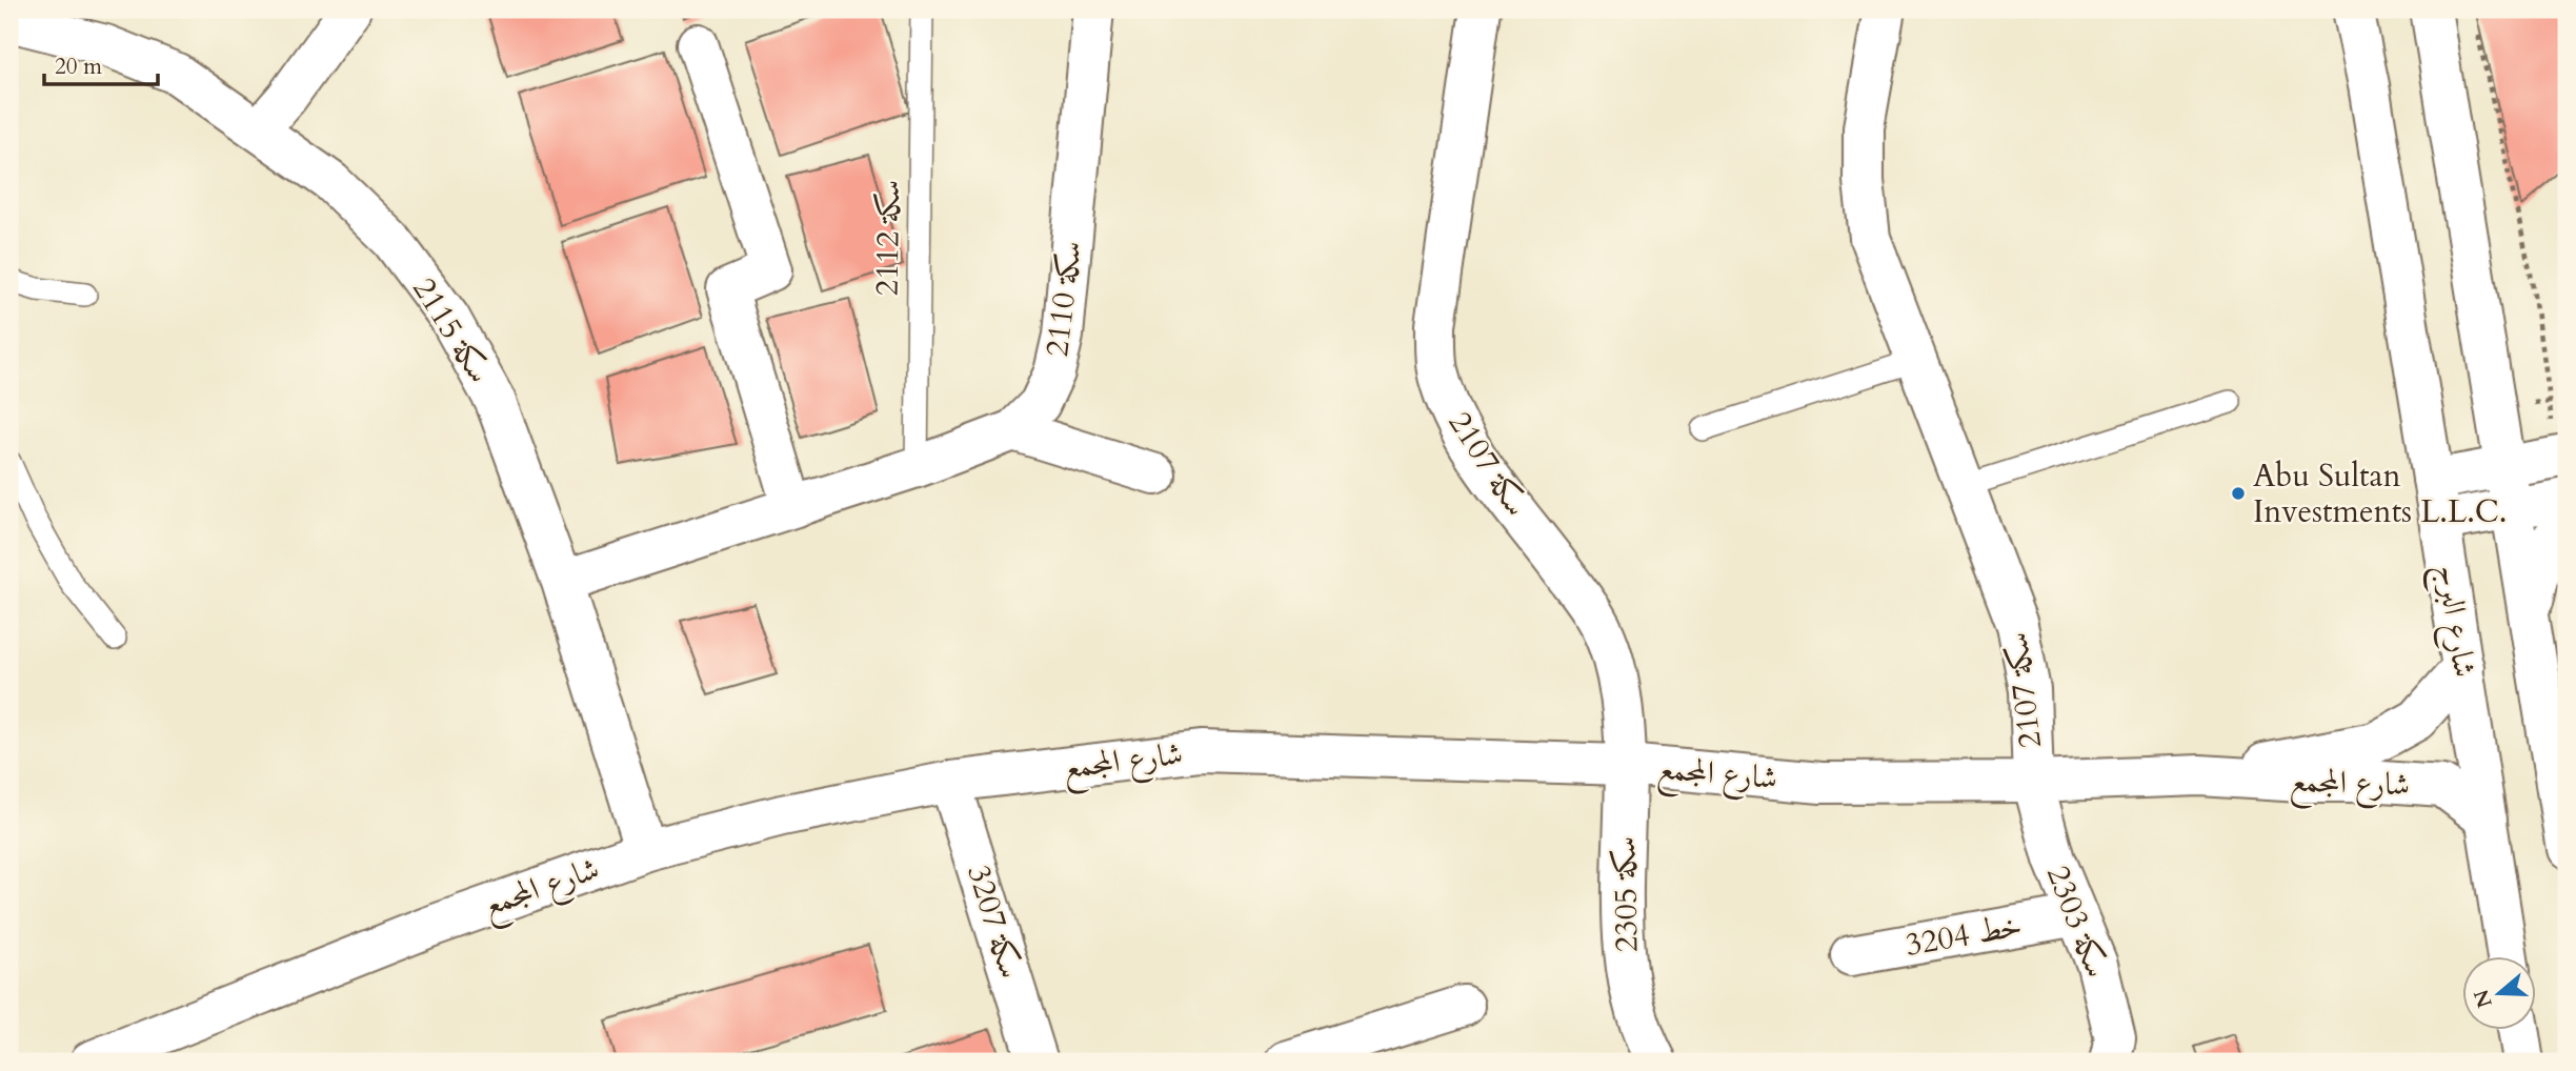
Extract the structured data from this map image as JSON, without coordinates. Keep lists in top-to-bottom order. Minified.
{"streets":{"street":["سكة 2110","سكة 2115","سكة 2107","شارع البرج","شارع المجمع","سكة 2305","سكة 3207","سكة 2303","3204 خط"],"lane":["سكة 2112"]},"crossings":[["سكة 2112","سكة 2110"],["سكة 2110","سكة 2115"],["سكة 2115","شارع المجمع"],["سكة 2107","شارع المجمع"],["سكة 2107","سكة 2305"],["سكة 2107","سكة 2303"],["شارع البرج","شارع المجمع"],["شارع المجمع","سكة 2305"],["شارع المجمع","سكة 3207"],["شارع المجمع","سكة 2303"],["سكة 2303","3204 خط"]],"places":["Abu Sultan Investments L.L.C."],"scale_bar":"20 m","north":"left"}
